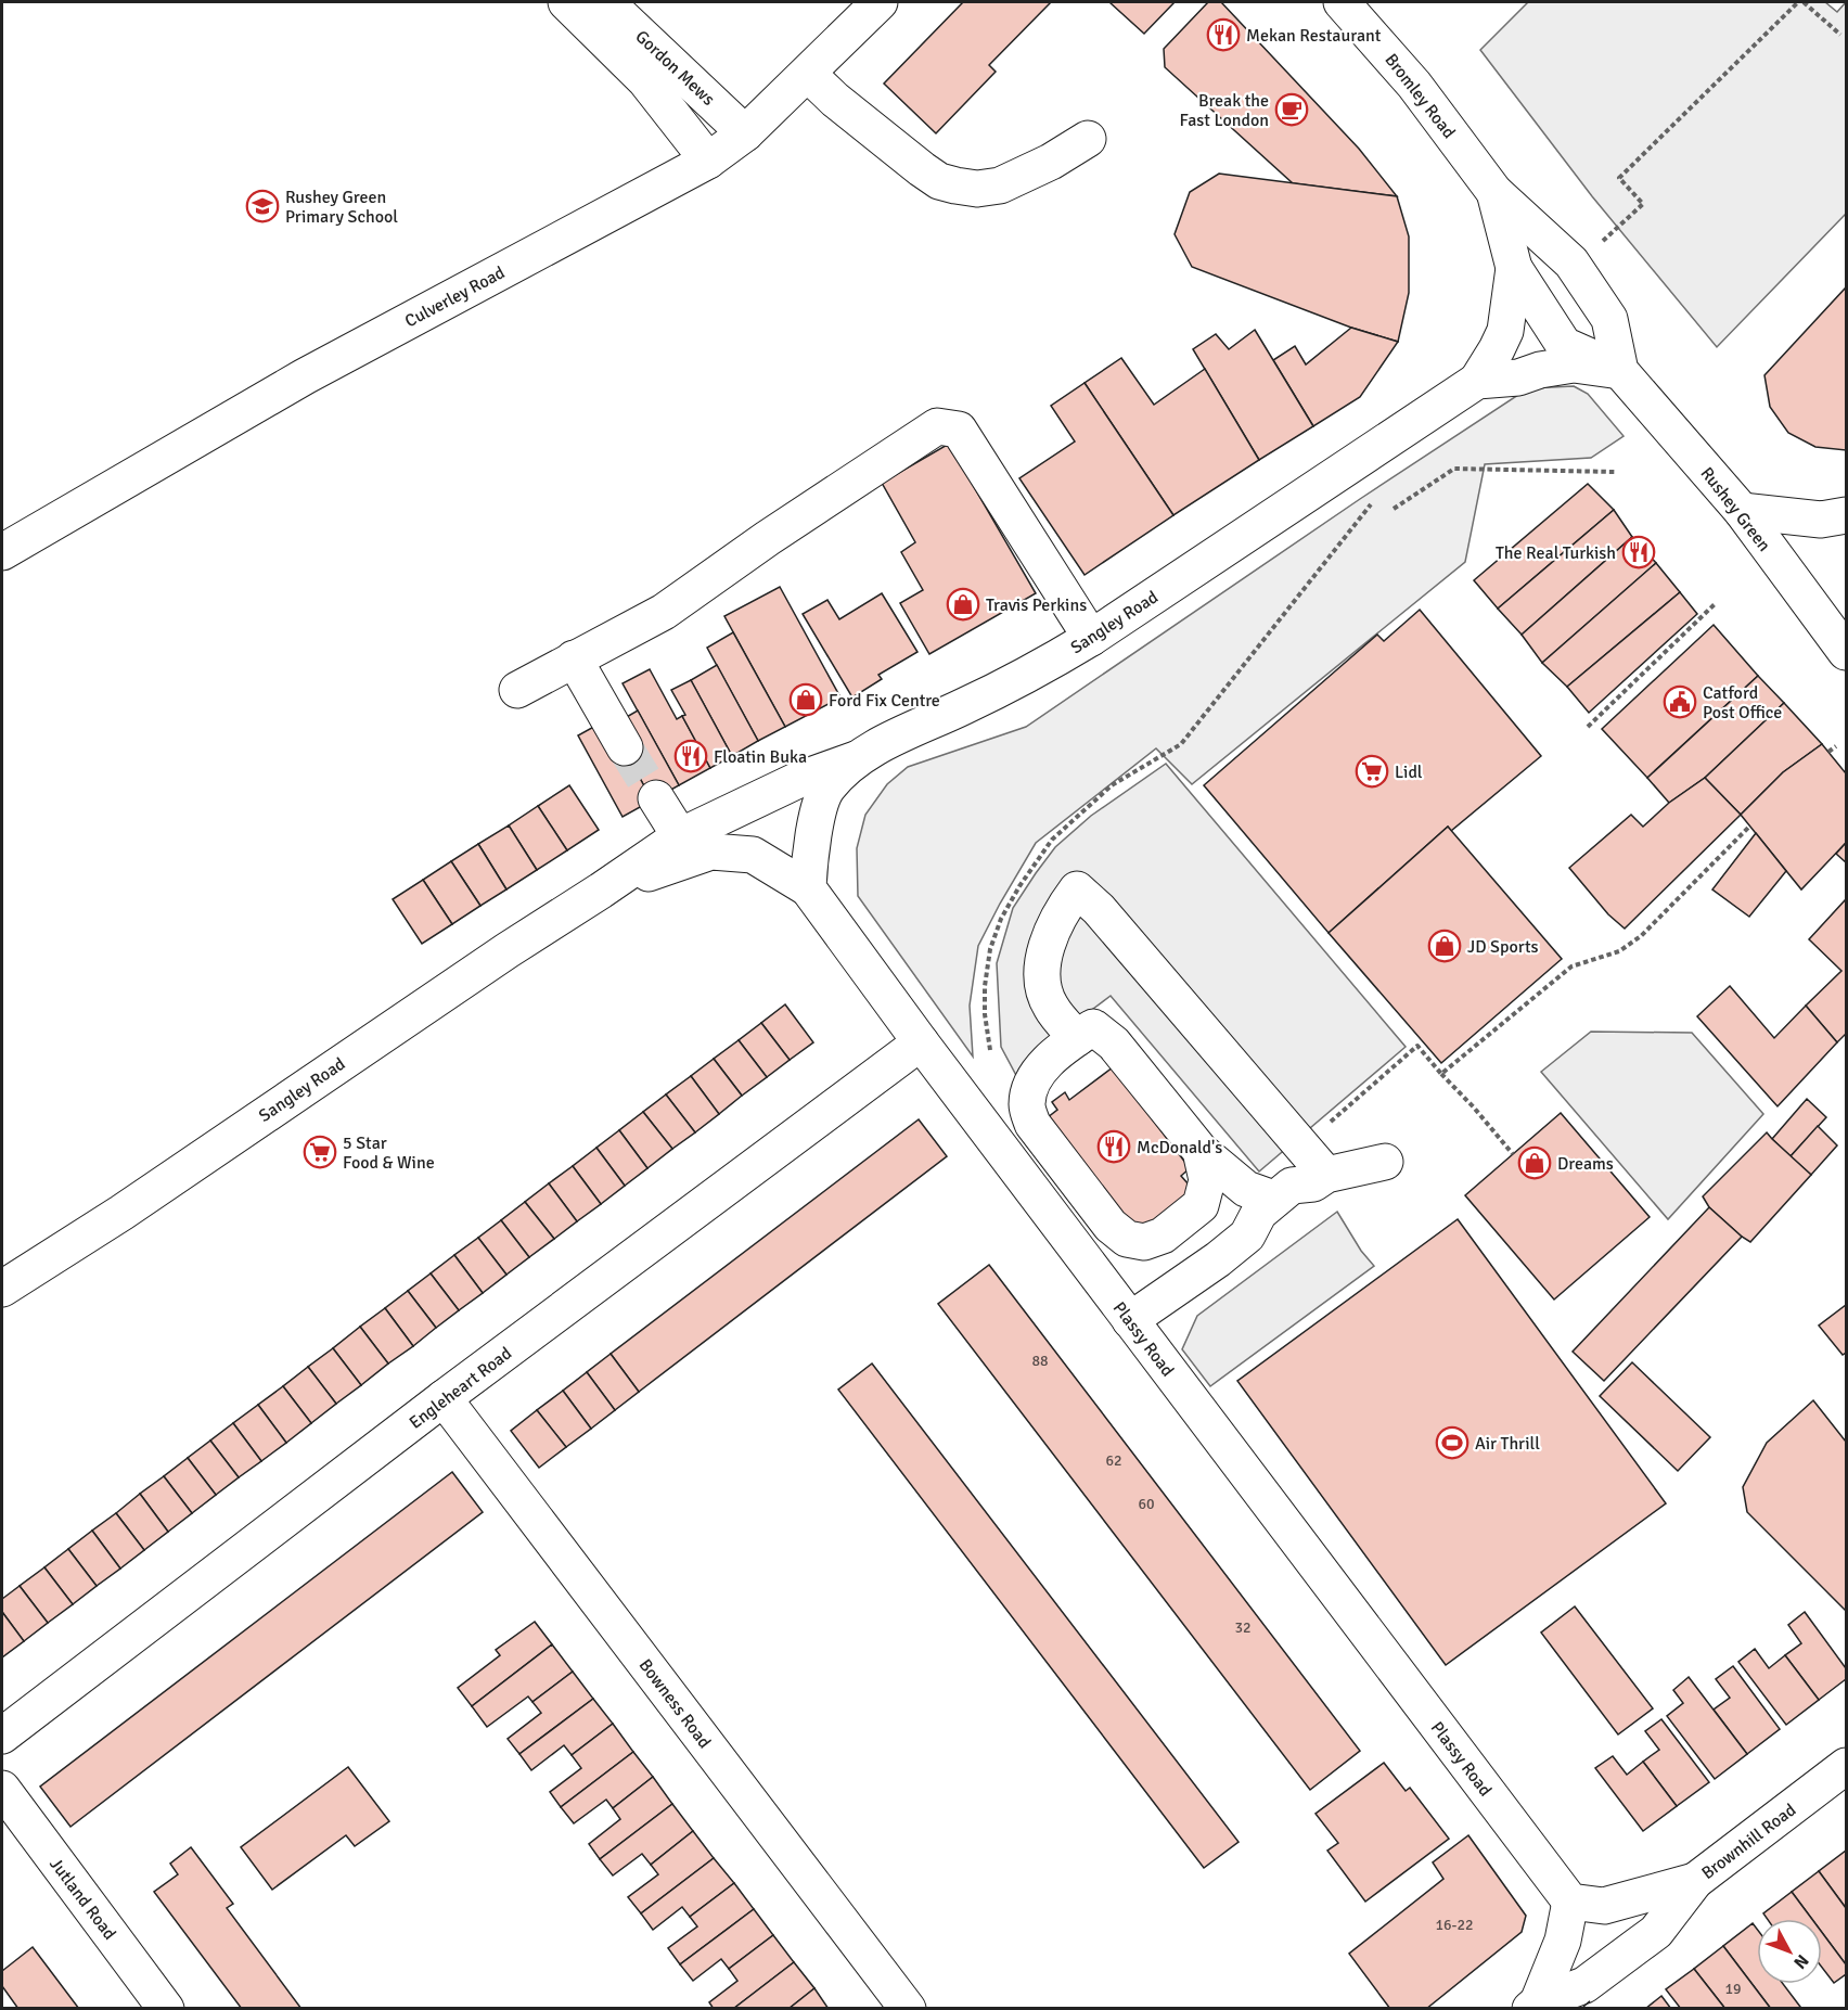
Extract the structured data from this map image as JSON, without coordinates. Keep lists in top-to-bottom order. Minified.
{"streets":{"main road":["Gordon Mews","Bromley Road","Culverley Road","Rushey Green","Sangley Road","Plassy Road","Engleheart Road","Bowness Road","Brownhill Road","Jutland Road"]},"crossings":[["Gordon Mews","Culverley Road"],["Bromley Road","Rushey Green"],["Bromley Road","Sangley Road"],["Rushey Green","Sangley Road"],["Sangley Road","Plassy Road"],["Plassy Road","Engleheart Road"],["Engleheart Road","Bowness Road"]],"places":{"restaurant":["Mekan Restaurant","The Real Turkish","Floatin Buka","McDonald's"],"cafe":["Break the Fast London"],"school or university":["Rushey Green Primary School"],"shop":["Travis Perkins","Ford Fix Centre","JD Sports","Dreams"],"public building":["Catford Post Office"],"supermarket":["Lidl","5 Star Food & Wine"],"sports":["Air Thrill"]},"house_numbers":["88","62","60","32","16-22","19"],"north":"bottom right"}
